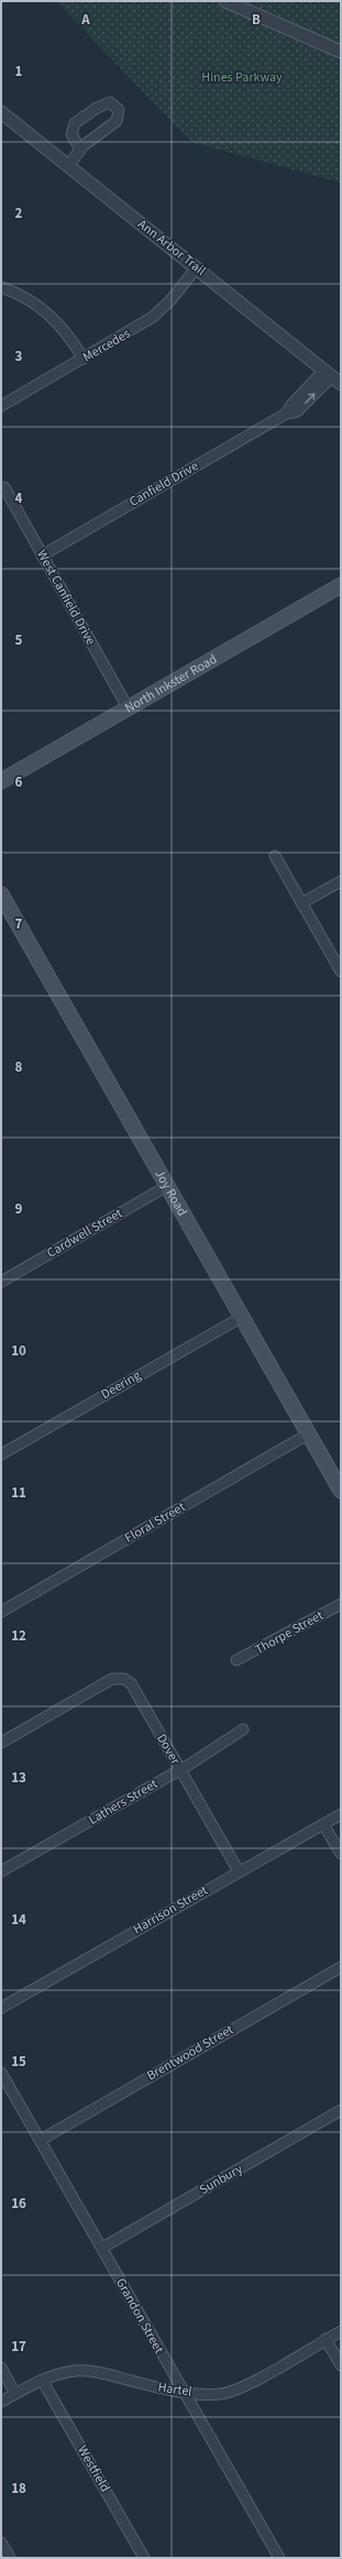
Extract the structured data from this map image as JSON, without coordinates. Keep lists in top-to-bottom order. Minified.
{"streets":{"main road":["North Inkster Road","Joy Road"],"street":["Ann Arbor Trail","Mercedes","Canfield Drive","West Canfield Drive","Cardwell Street","Deering","Floral Street","Thorpe Street","Dover","Lathers Street","Harrison Street","Brentwood Street","Sunbury","Grandon Street","Hartel","Westfield"]},"crossings":[["Ann Arbor Trail","Mercedes"],["Ann Arbor Trail","Canfield Drive"],["Canfield Drive","West Canfield Drive"],["West Canfield Drive","North Inkster Road"],["Joy Road","Cardwell Street"],["Joy Road","Deering"],["Joy Road","Floral Street"],["Dover","Lathers Street"],["Dover","Harrison Street"],["Brentwood Street","Grandon Street"],["Sunbury","Grandon Street"],["Grandon Street","Hartel"],["Hartel","Westfield"]],"parks":["Hines Parkway"],"grid":{"columns":["A","B"],"rows":["1","2","3","4","5","6","7","8","9","10","11","12","13","14","15","16","17","18"]}}
